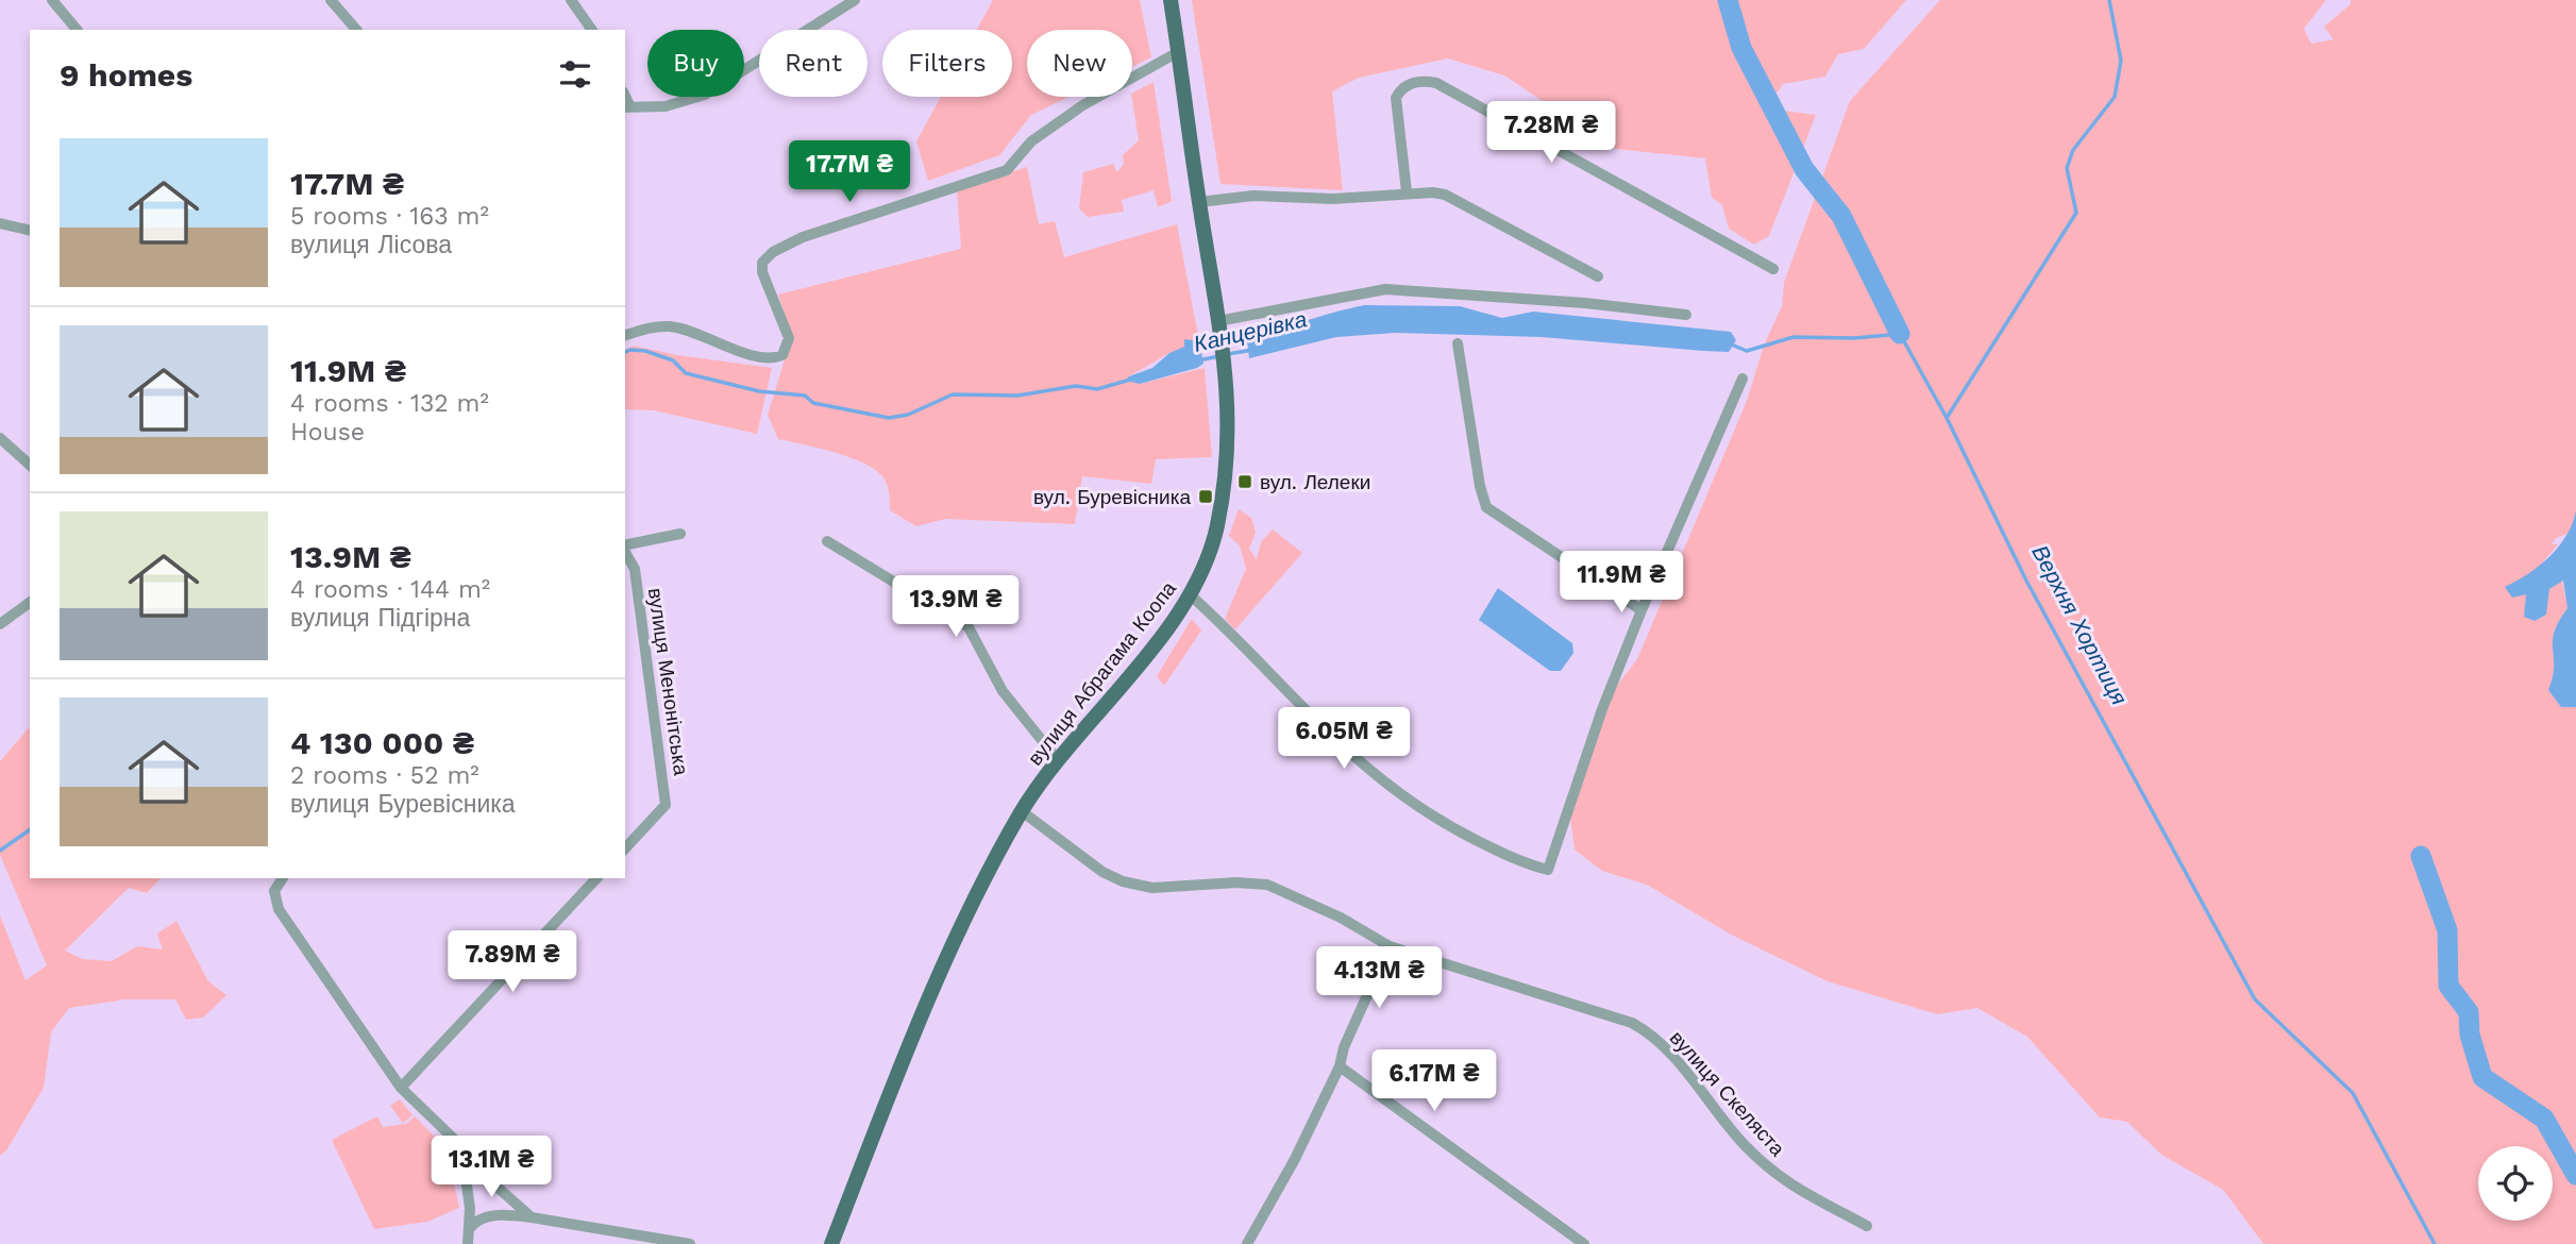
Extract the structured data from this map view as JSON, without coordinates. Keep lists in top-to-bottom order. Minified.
{"streets":{"main road":["вулиця Абрагама Коопа"],"street":["вулиця Менонітська","вулиця Скеляста"]},"crossings":[["вулиця Абрагама Коопа","вулиця Скеляста"]],"water":["Канцерівка","Верхня Хортиця"],"places":{"transit":["вул. Лелеки","вул. Буревісника"]},"page":{"chip":["Buy","Rent","Filters","New"],"heading":"9 homes","price":["7.28M ₴","17.7M ₴","11.9M ₴","13.9M ₴","6.05M ₴","7.89M ₴","4.13M ₴","6.17M ₴","13.1M ₴"],"list":[{"name":"17.7M ₴","note":"5 rooms · 163 m² · вулиця Лісова"},{"name":"11.9M ₴","note":"4 rooms · 132 m² · House"},{"name":"13.9M ₴","note":"4 rooms · 144 m² · вулиця Підгірна"},{"name":"4 130 000 ₴","note":"2 rooms · 52 m² · вулиця Буревісника"}]}}
